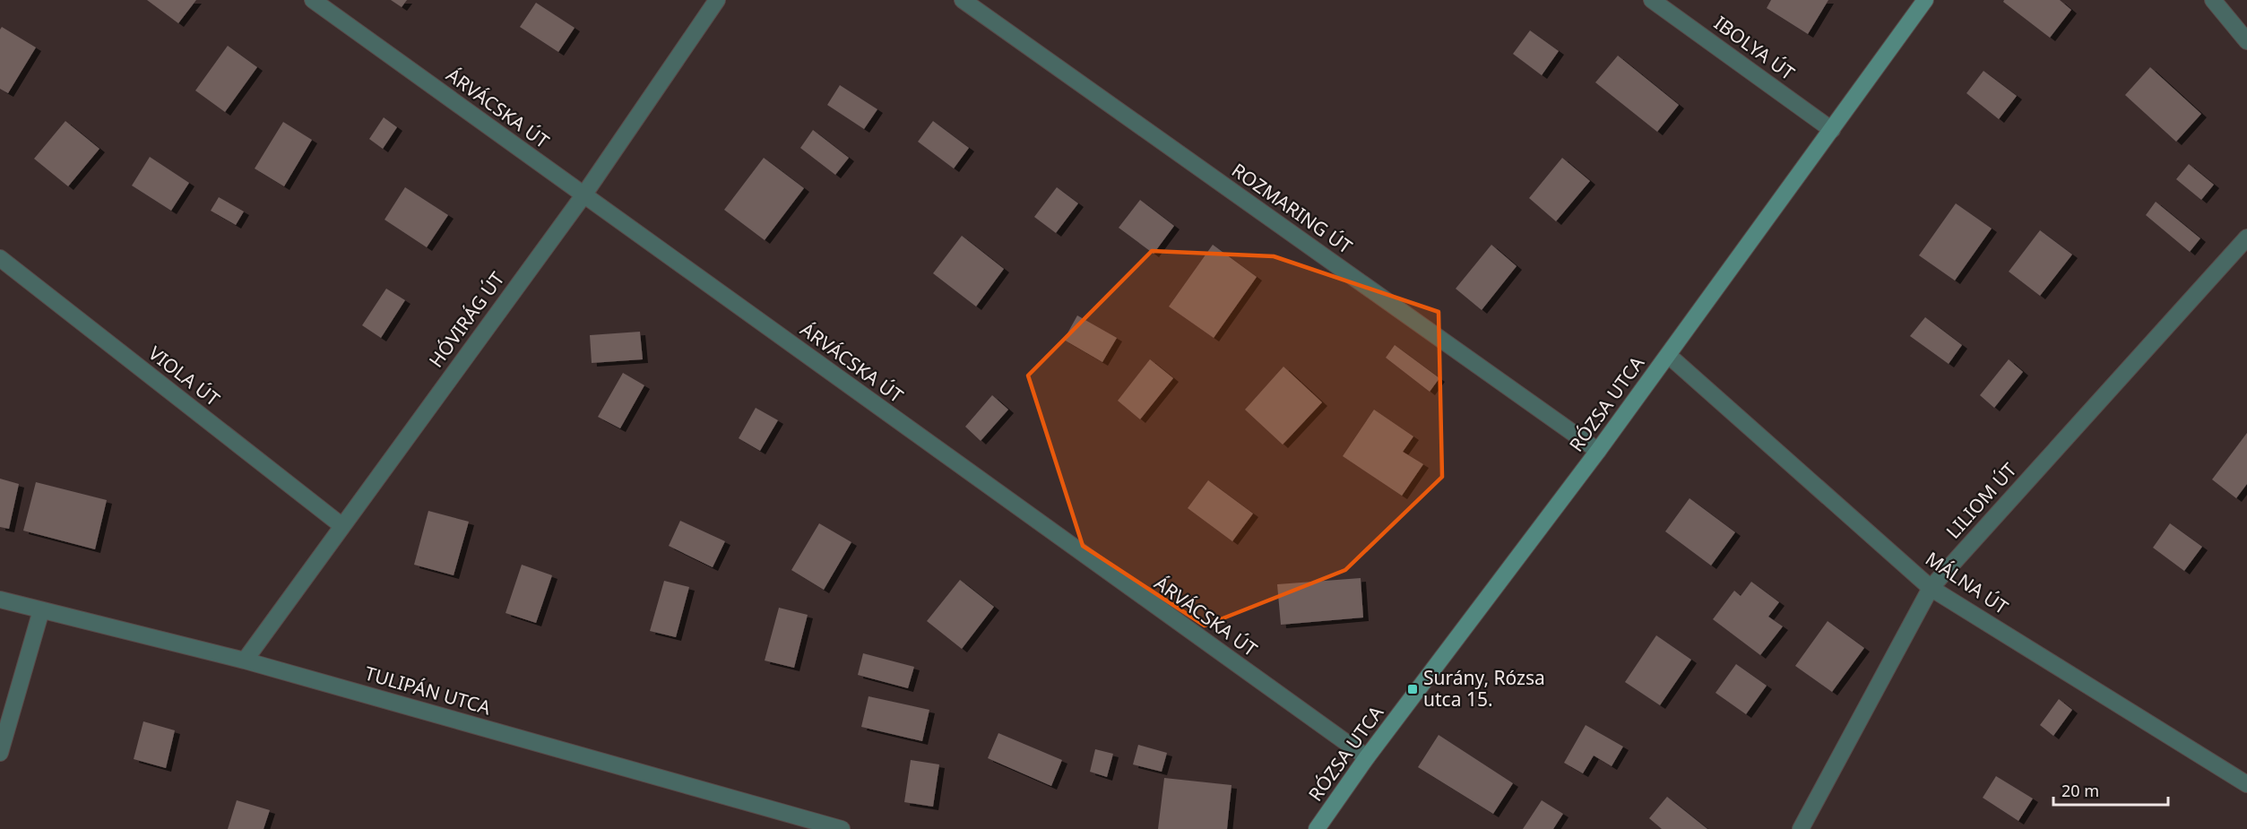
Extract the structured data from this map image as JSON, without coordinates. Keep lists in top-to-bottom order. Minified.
{"streets":{"street":["IBOLYA ÚT","ÁRVÁCSKA ÚT","ROZMARING ÚT","HÓVIRÁG ÚT","VIOLA ÚT","RÓZSA UTCA","LILIOM ÚT","MÁLNA ÚT","TULIPÁN UTCA"]},"crossings":[["IBOLYA ÚT","RÓZSA UTCA"],["ÁRVÁCSKA ÚT","HÓVIRÁG ÚT"],["ÁRVÁCSKA ÚT","RÓZSA UTCA"],["ROZMARING ÚT","RÓZSA UTCA"],["HÓVIRÁG ÚT","VIOLA ÚT"],["HÓVIRÁG ÚT","TULIPÁN UTCA"],["RÓZSA UTCA","MÁLNA ÚT"],["LILIOM ÚT","MÁLNA ÚT"]],"places":{"transit":["Surány, Rózsa utca 15."]},"scale_bar":"20 m"}
